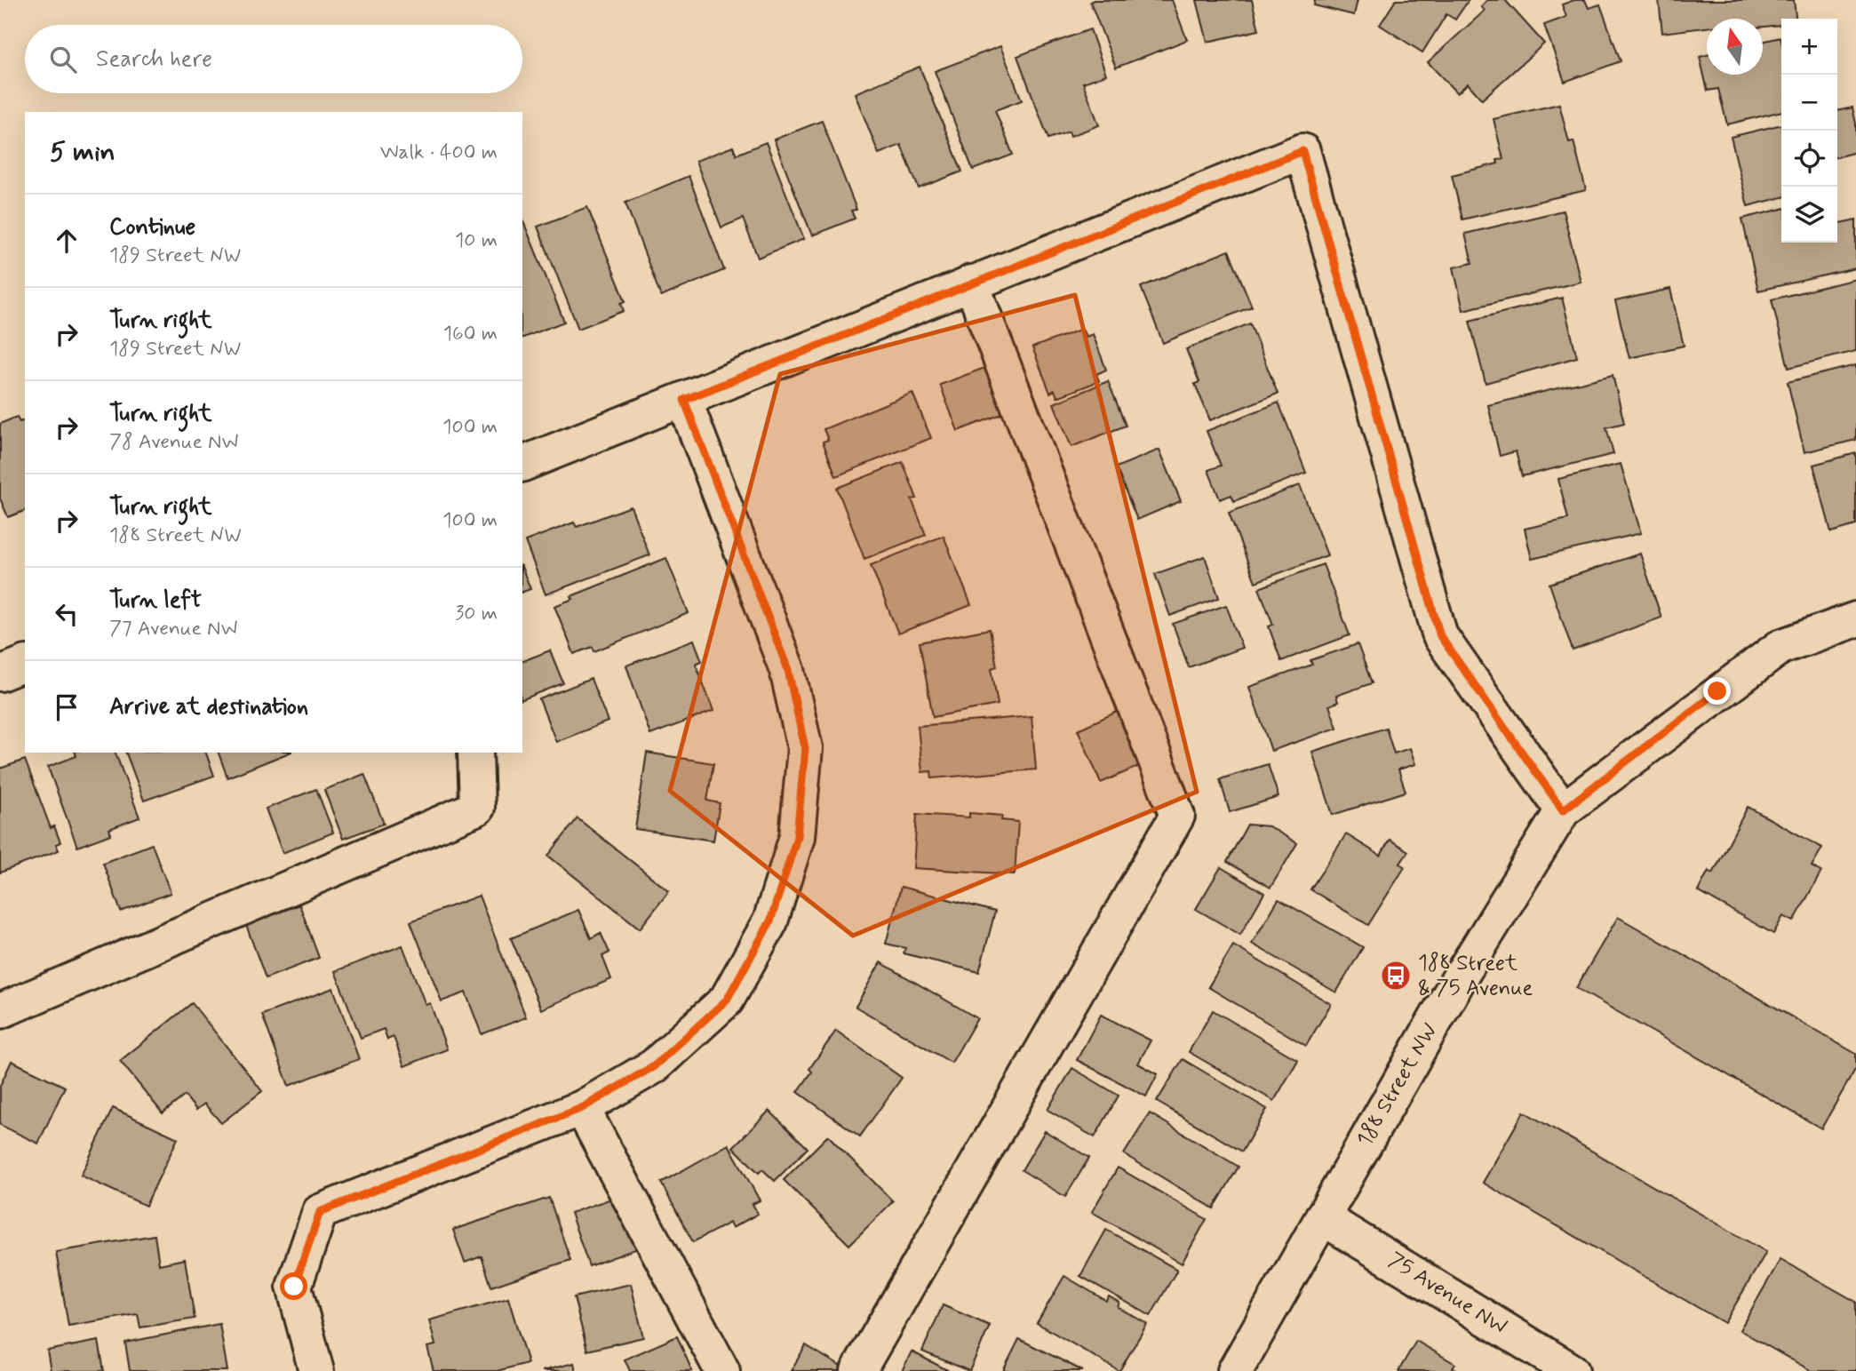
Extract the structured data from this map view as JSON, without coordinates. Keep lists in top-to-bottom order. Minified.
{"streets":{"street":["188 Street NW","75 Avenue NW"]},"crossings":[["188 Street NW","75 Avenue NW"]],"places":{"bus stop":["188 Street & 75 Avenue"]},"north":"top","page":{"map_buttons":["+","−"],"search":"Search here","heading":["5 min","Walk · 400 m"],"list":[["Continue","189 Street NW","10 m"],["Turn right","189 Street NW","160 m"],["Turn right","78 Avenue NW","100 m"],["Turn right","188 Street NW","100 m"],["Turn left","77 Avenue NW","30 m"],"Arrive at destination"]}}
